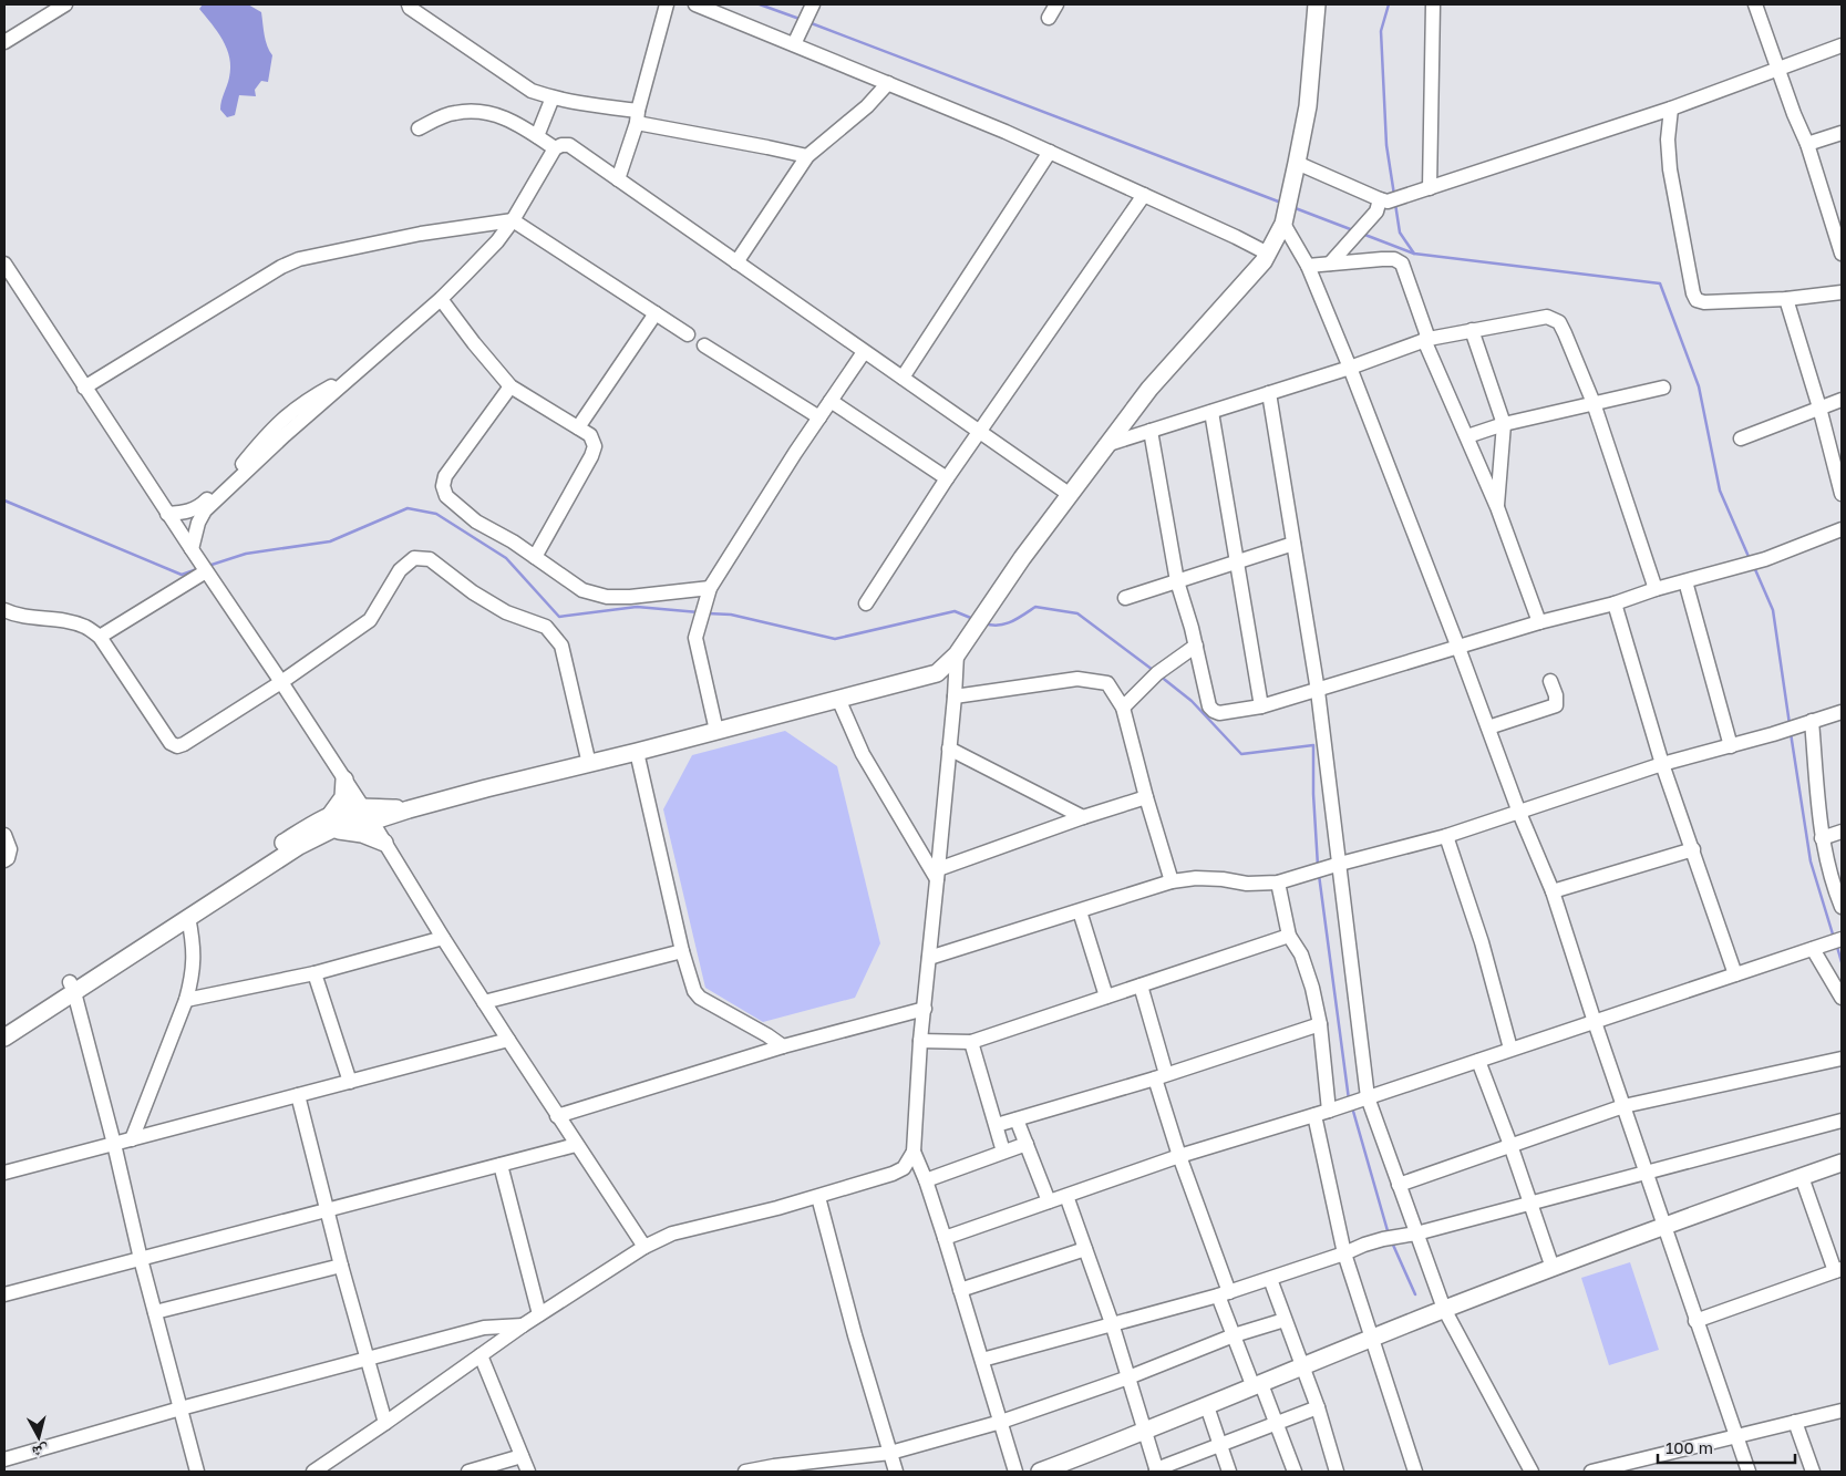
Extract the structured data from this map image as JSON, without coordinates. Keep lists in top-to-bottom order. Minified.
{"scale_bar":"100 m","north":"bottom"}
